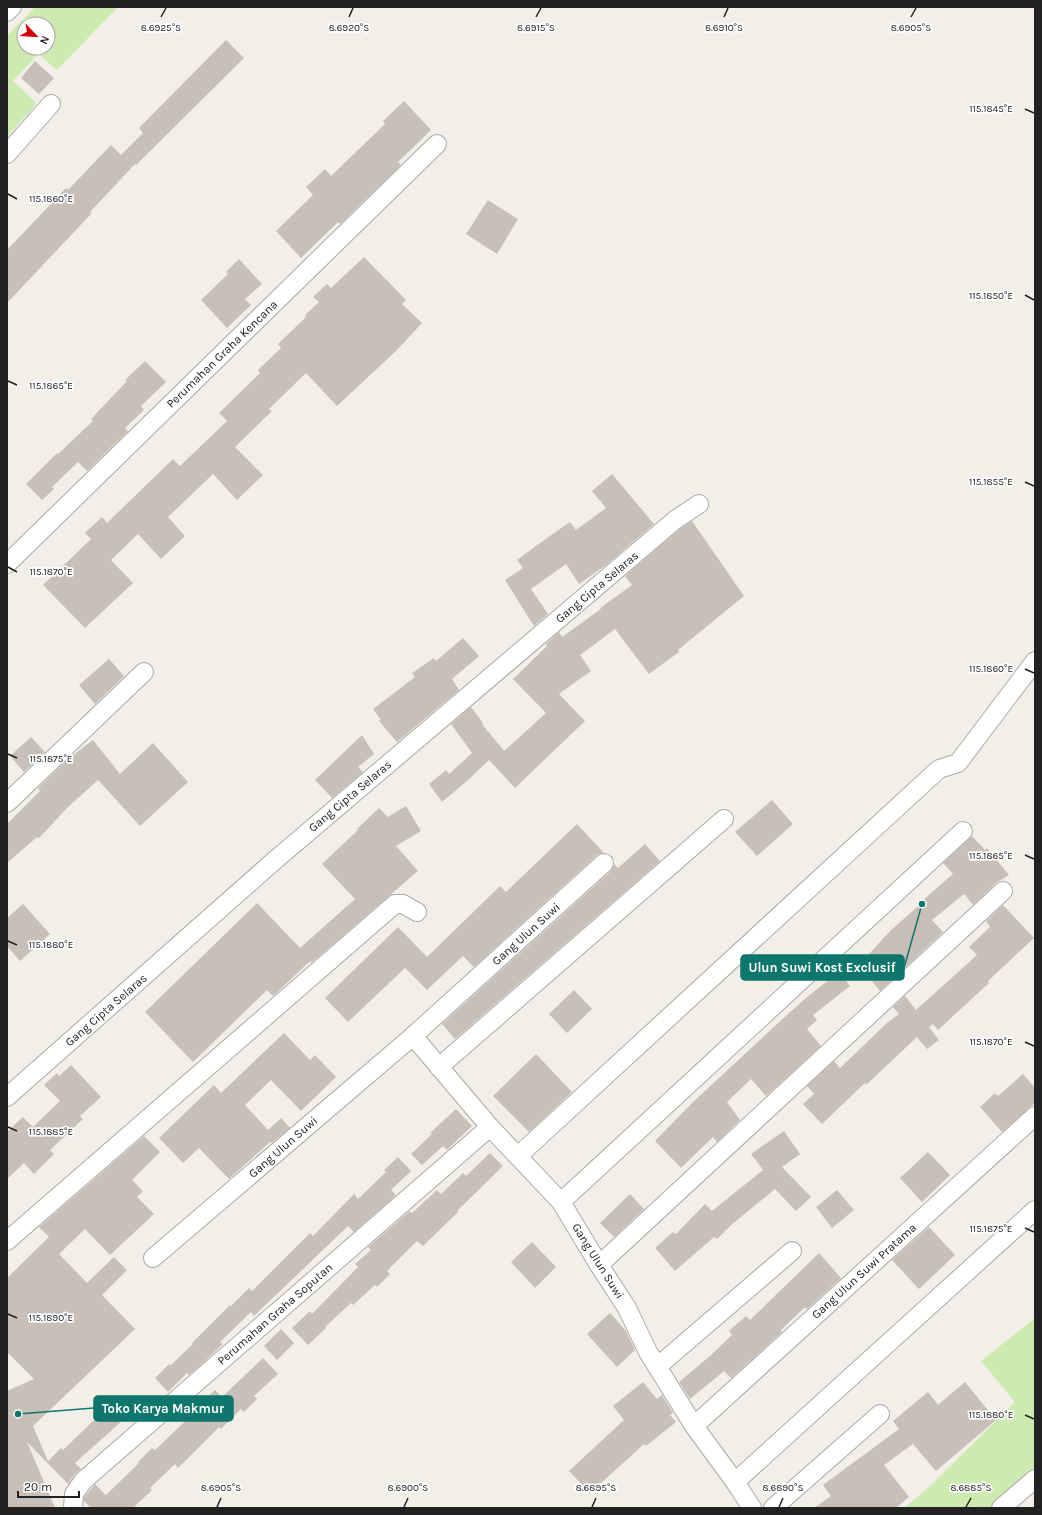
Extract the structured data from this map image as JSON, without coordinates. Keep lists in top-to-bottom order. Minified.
{"streets":{"street":["Perumahan Graha Kencana","Gang Cipta Selaras","Gang Ulun Suwi","Gang Ulun Suwi Pratama","Perumahan Graha Soputan"]},"crossings":[["Gang Ulun Suwi","Gang Ulun Suwi Pratama"],["Gang Ulun Suwi","Perumahan Graha Soputan"]],"places":["Ulun Suwi Kost Exclusif","Toko Karya Makmur"],"scale_bar":"20 m","north":"bottom right","coordinates":["8.6925°S","8.6915°S","8.6910°S","8.6905°S","8.6920°S","115.1845°E","115.1860°E","115.1850°E","115.1865°E","115.1855°E","115.1870°E","115.1875°E","115.1880°E","115.1885°E","115.1890°E","8.6900°S","8.6895°S","8.6890°S","8.6885°S"]}
